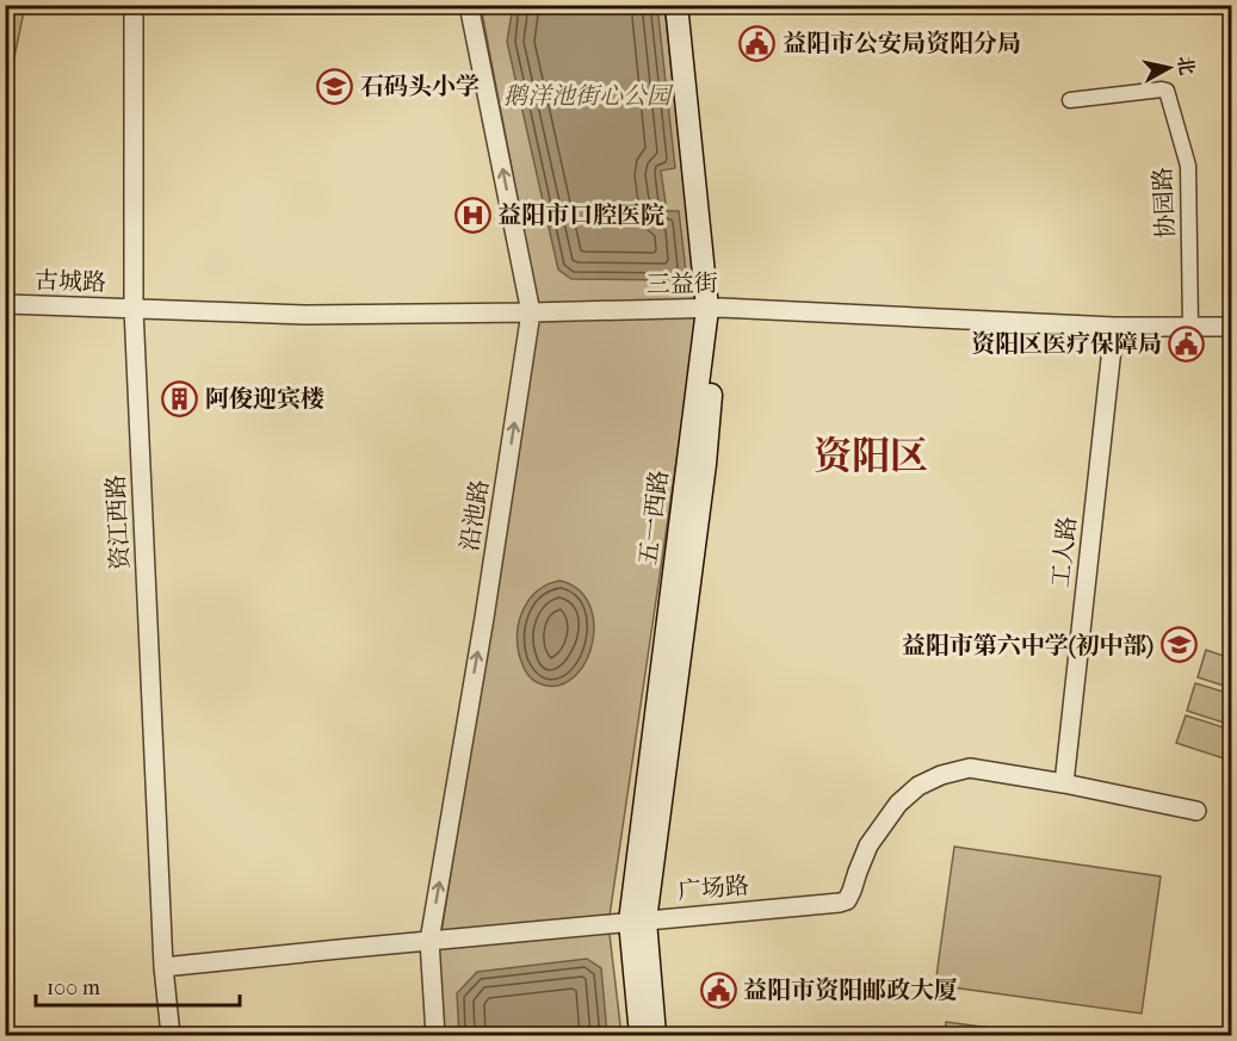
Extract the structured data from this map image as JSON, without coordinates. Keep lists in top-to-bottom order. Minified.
{"streets":{"main road":["五一西路"],"street":["协园路","古城路","三益街","沿池路","资江西路","工人路","广场路"]},"crossings":[["协园路","三益街"],["古城路","三益街"],["古城路","资江西路"],["三益街","沿池路"],["三益街","五一西路"],["三益街","资江西路"],["三益街","工人路"],["沿池路","广场路"],["五一西路","广场路"],["资江西路","广场路"],["工人路","广场路"]],"one_way":["沿池路"],"districts":["资阳区"],"parks":["鹅洋池街心公园"],"places":{"public building":["益阳市公安局资阳分局","资阳区医疗保障局","益阳市资阳邮政大厦"],"school or university":["石码头小学","益阳市第六中学(初中部)"],"hospital":["益阳市口腔医院"],"building":["阿俊迎宾楼"]},"scale_bar":"100 m","north":"right"}
